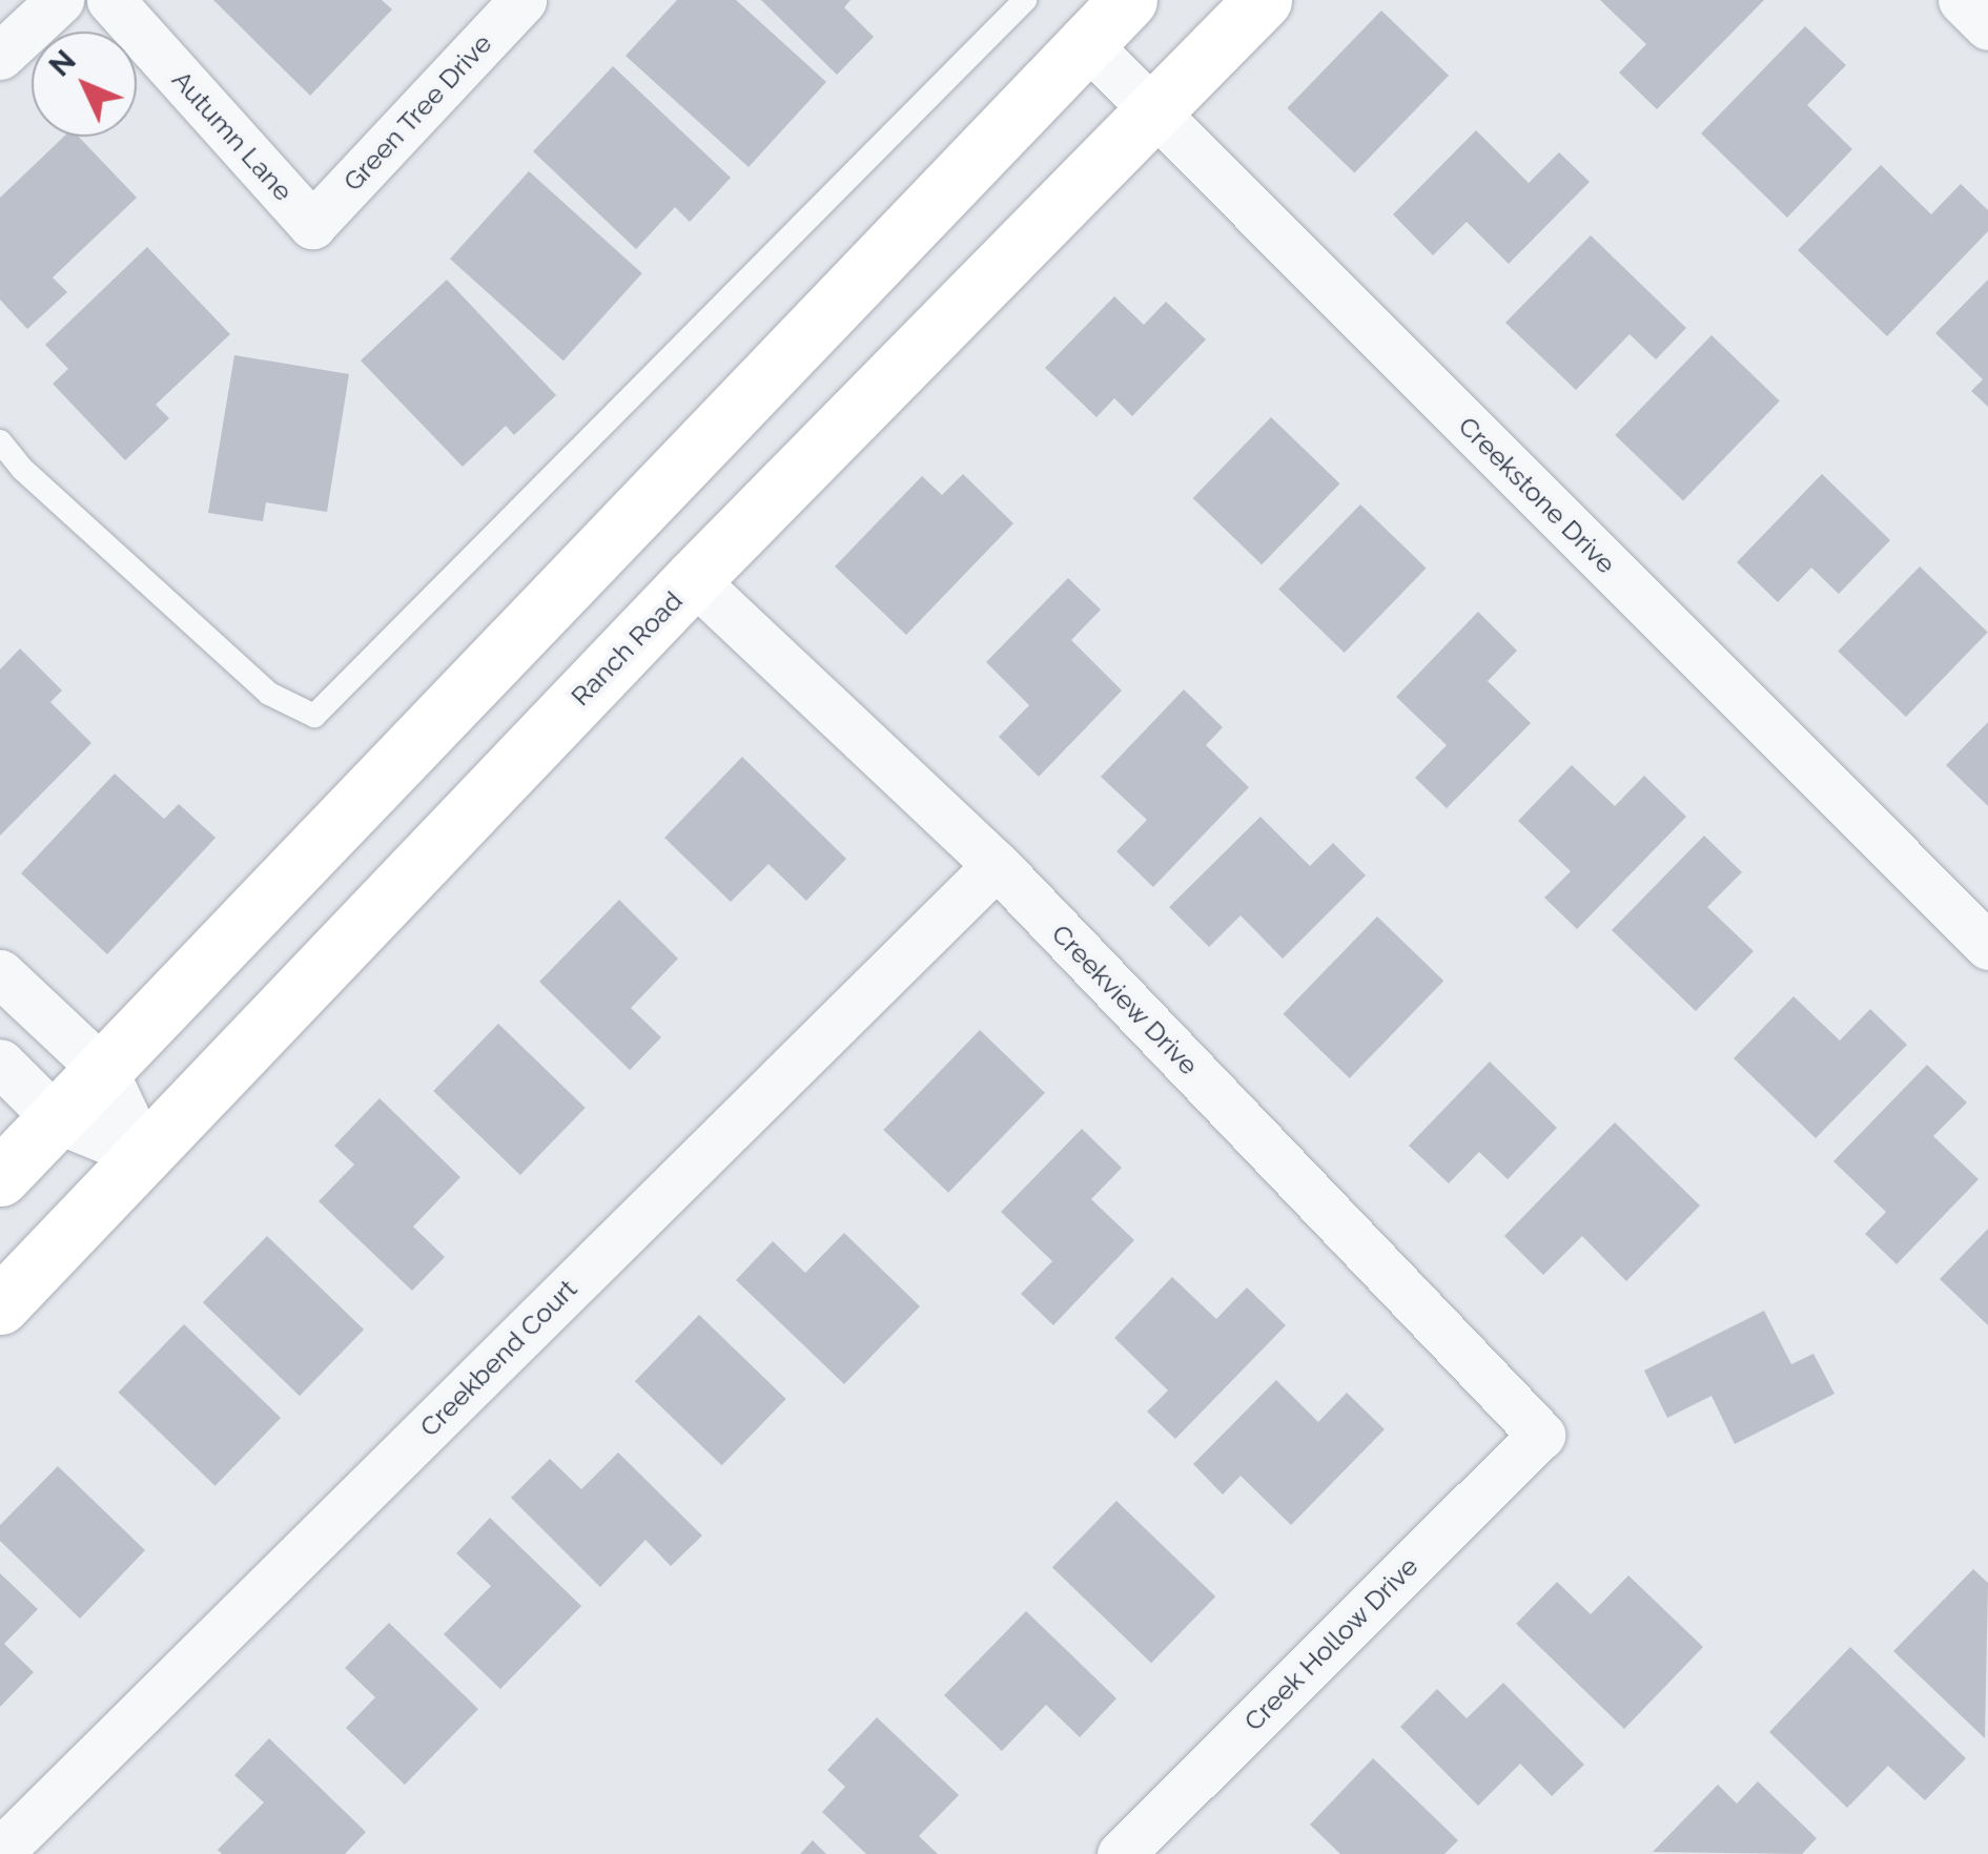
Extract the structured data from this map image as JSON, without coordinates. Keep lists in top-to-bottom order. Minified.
{"streets":{"main road":["Ranch Road"],"street":["Green Tree Drive","Autumn Lane","Creekstone Drive","Creekview Drive","Creekbend Court","Creek Hollow Drive"]},"crossings":[["Green Tree Drive","Autumn Lane"],["Creekstone Drive","Ranch Road"],["Ranch Road","Creekview Drive"],["Creekview Drive","Creekbend Court"],["Creekview Drive","Creek Hollow Drive"]],"north":"top left"}
